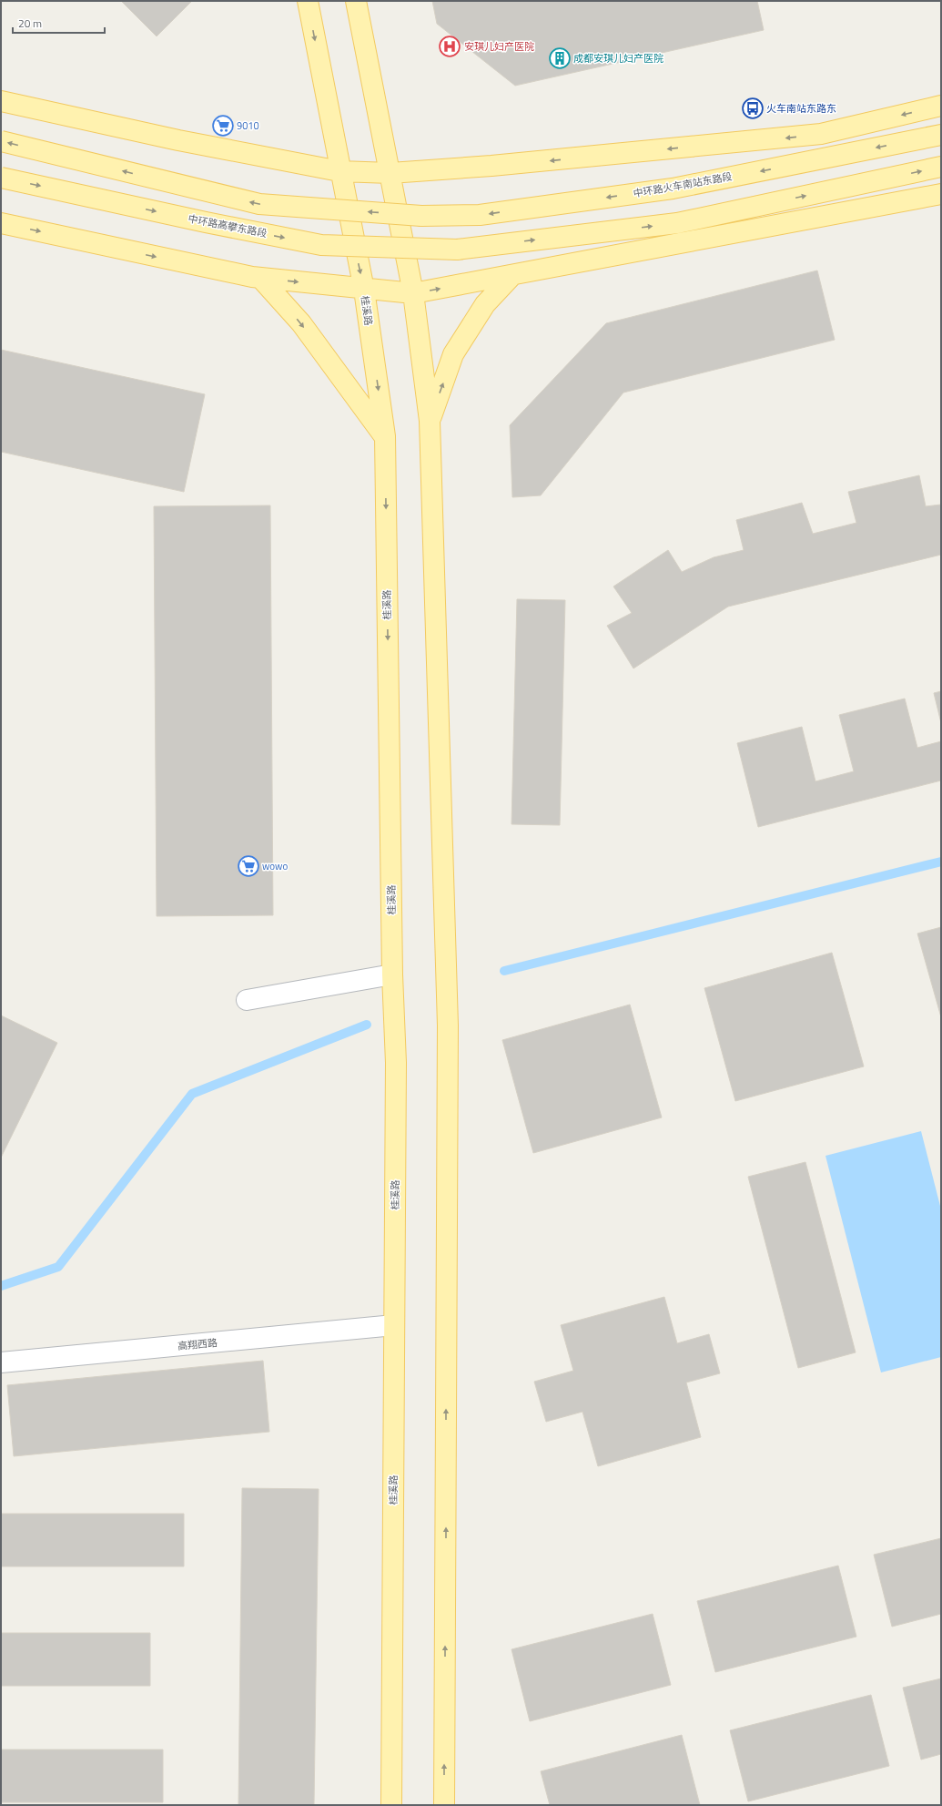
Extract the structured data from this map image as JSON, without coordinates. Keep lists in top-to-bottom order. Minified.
{"streets":{"main road":["中环路火车南站东路段","中环路高攀东路段","桂溪路"],"street":["高翔西路"]},"crossings":[["桂溪路","高翔西路"]],"places":{"hospital":["安琪儿妇产医院"],"building":["成都安琪儿妇产医院"],"bus stop":["火车南站东路东"],"supermarket":["9010","wowo"]},"scale_bar":"20 m"}
